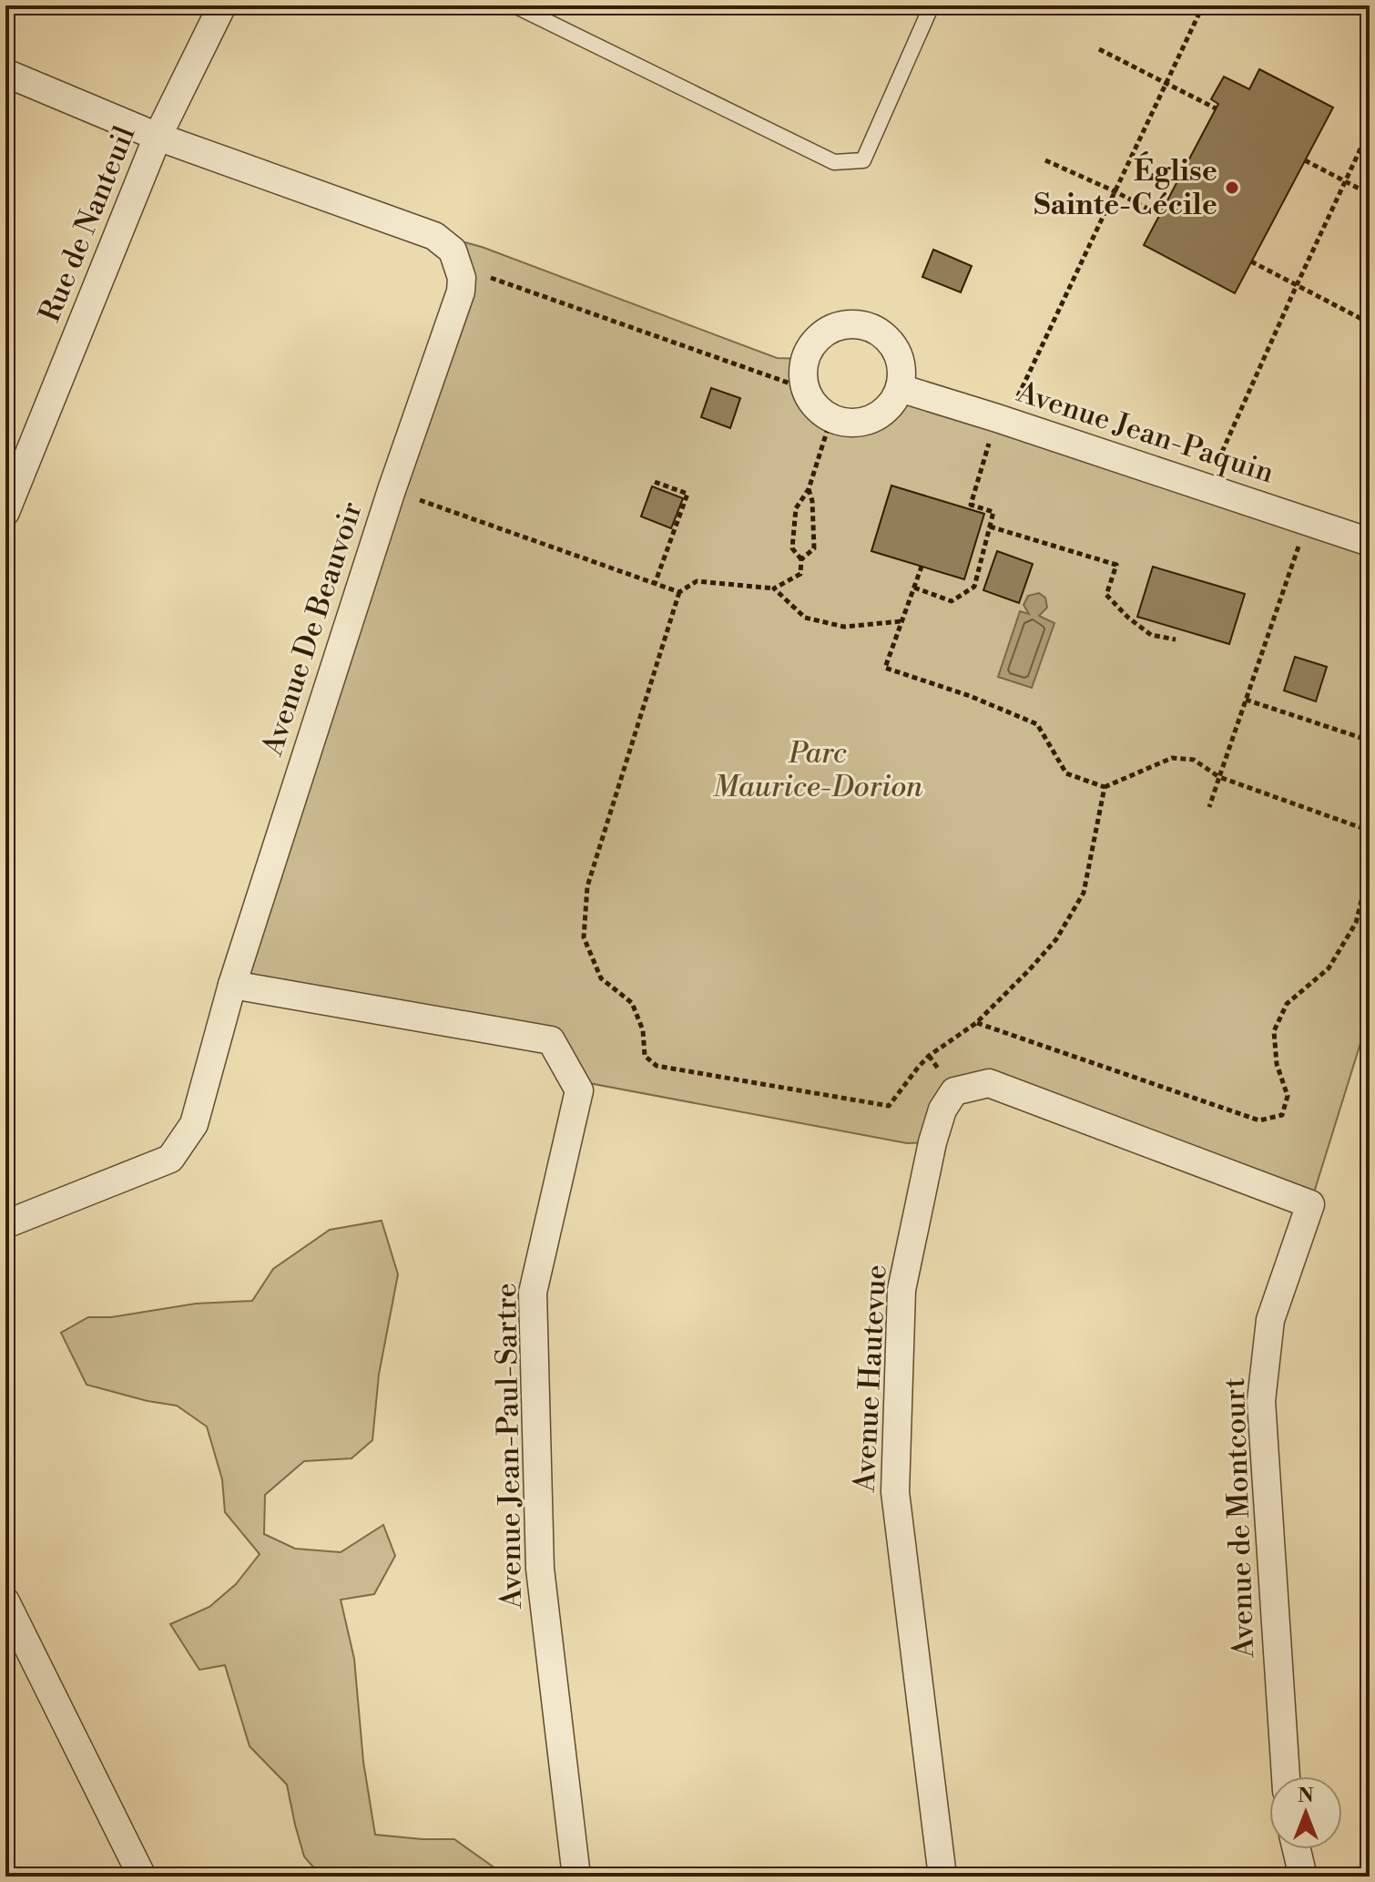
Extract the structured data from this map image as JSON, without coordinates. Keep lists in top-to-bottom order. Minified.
{"streets":{"street":["Rue de Nanteuil","Avenue Jean-Paquin","Avenue De Beauvoir","Avenue Hautevue","Avenue Jean-Paul-Sartre","Avenue de Montcourt"]},"crossings":[["Avenue De Beauvoir","Avenue Jean-Paul-Sartre"],["Avenue Hautevue","Avenue de Montcourt"]],"parks":["Parc Maurice-Dorion"],"places":["Église Sainte-Cécile"],"north":"top"}
